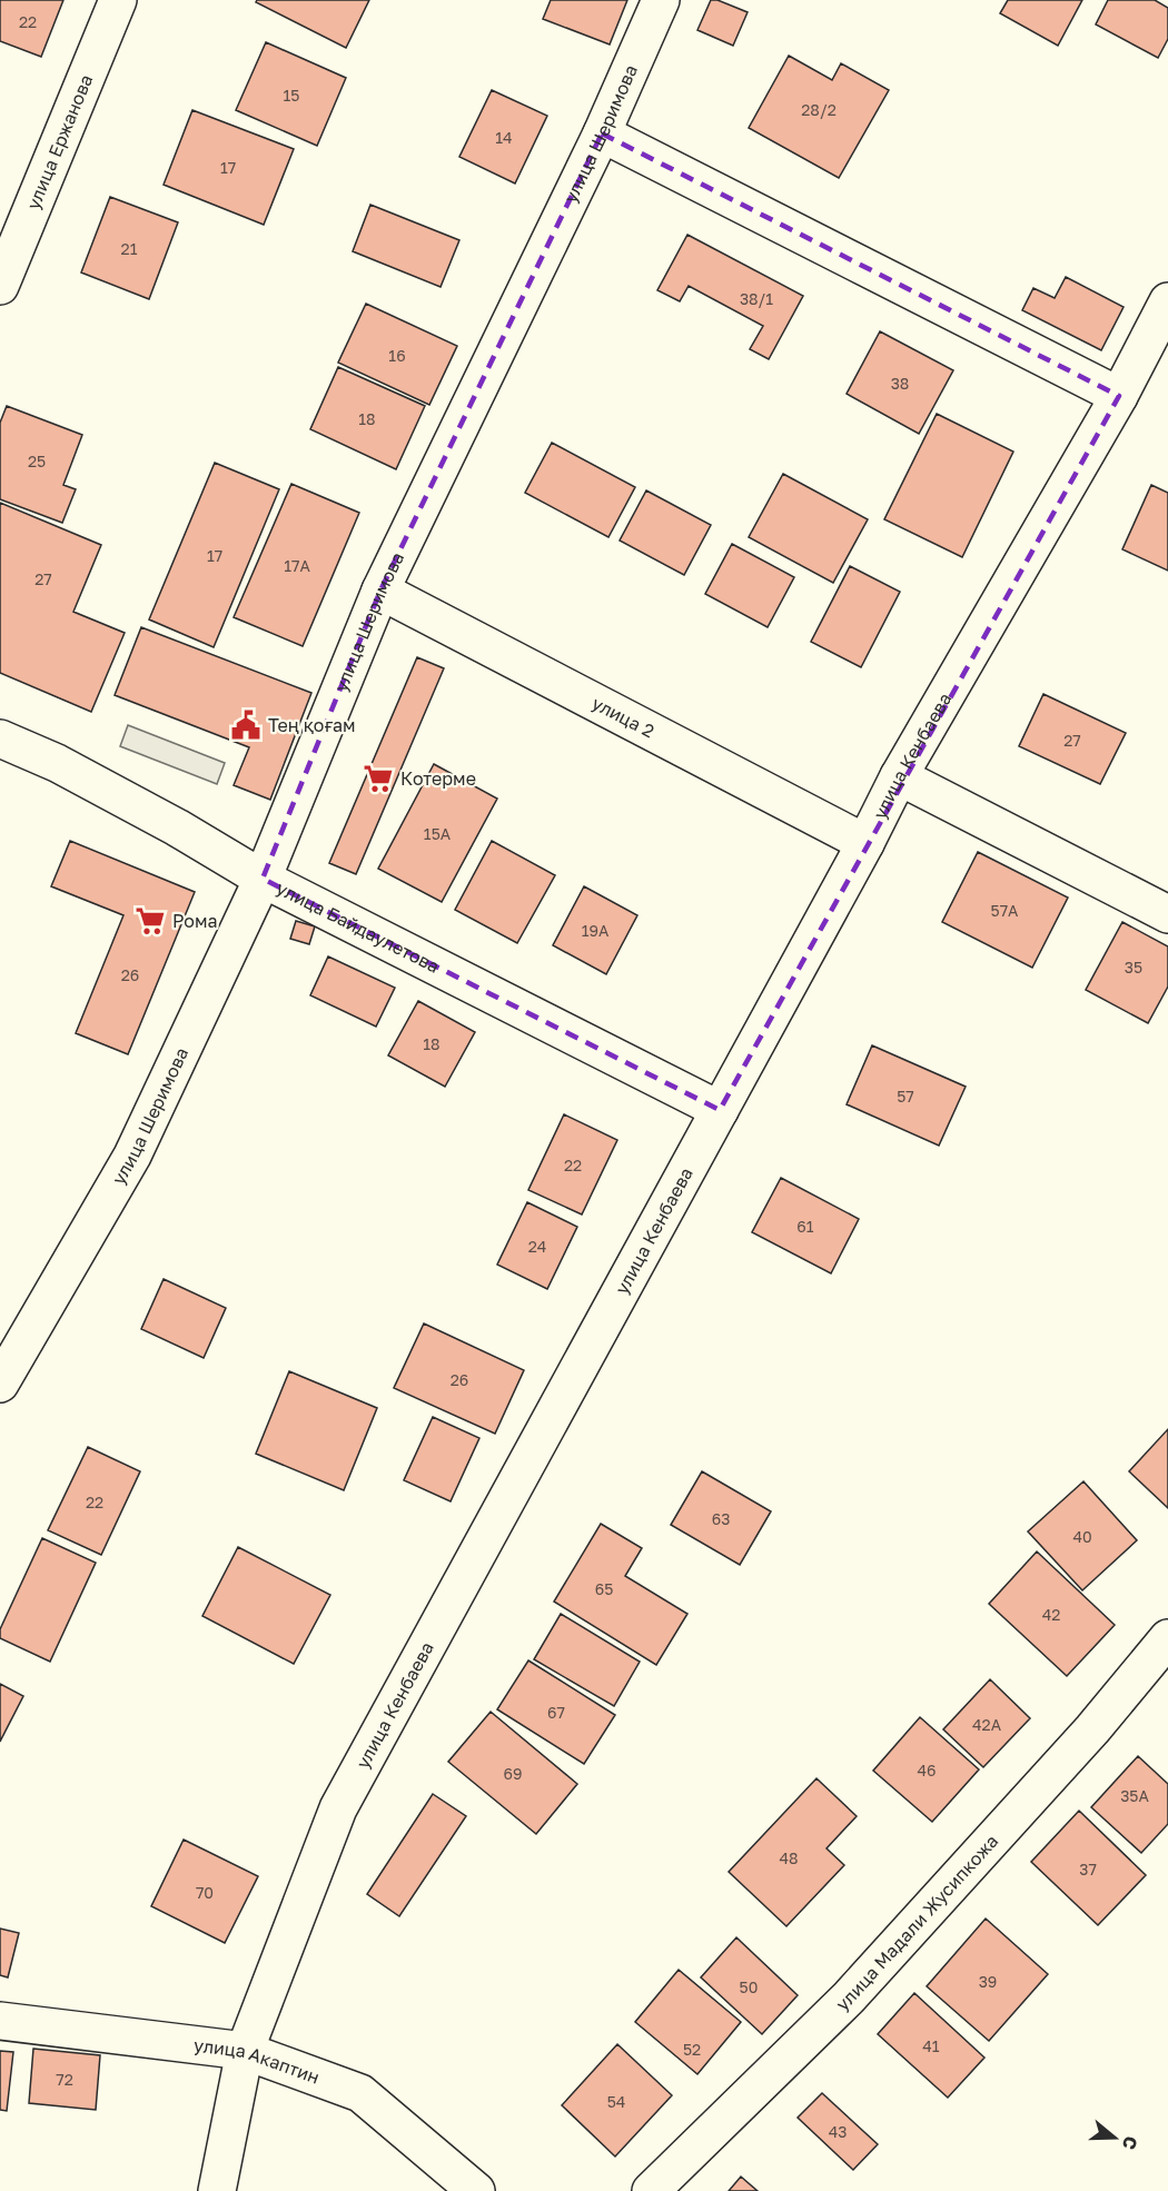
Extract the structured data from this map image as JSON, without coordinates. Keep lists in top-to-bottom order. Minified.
{"streets":{"street":["улица Шеримова","улица Ержанова","улица 2","улица Кенбаева","улица Байдаулетова","улица Мадали Жусипкожа","улица Акаптин"]},"crossings":[["улица Шеримова","улица 2"],["улица Шеримова","улица Байдаулетова"],["улица 2","улица Кенбаева"],["улица Кенбаева","улица Байдаулетова"],["улица Кенбаева","улица Акаптин"]],"places":{"public building":["Тең қоғам"],"supermarket":["Котерме","Рома"]},"house_numbers":["22","15","28/2","14","17","21","38/1","16","38","18","25","17","17А","27","27","15А","57А","19А","35","26","18","57","22","61","24","26","22","63","40","65","42","67","42А","46","69","35А","48","37","70","39","50","41","52","72","54","43"],"north":"right"}
